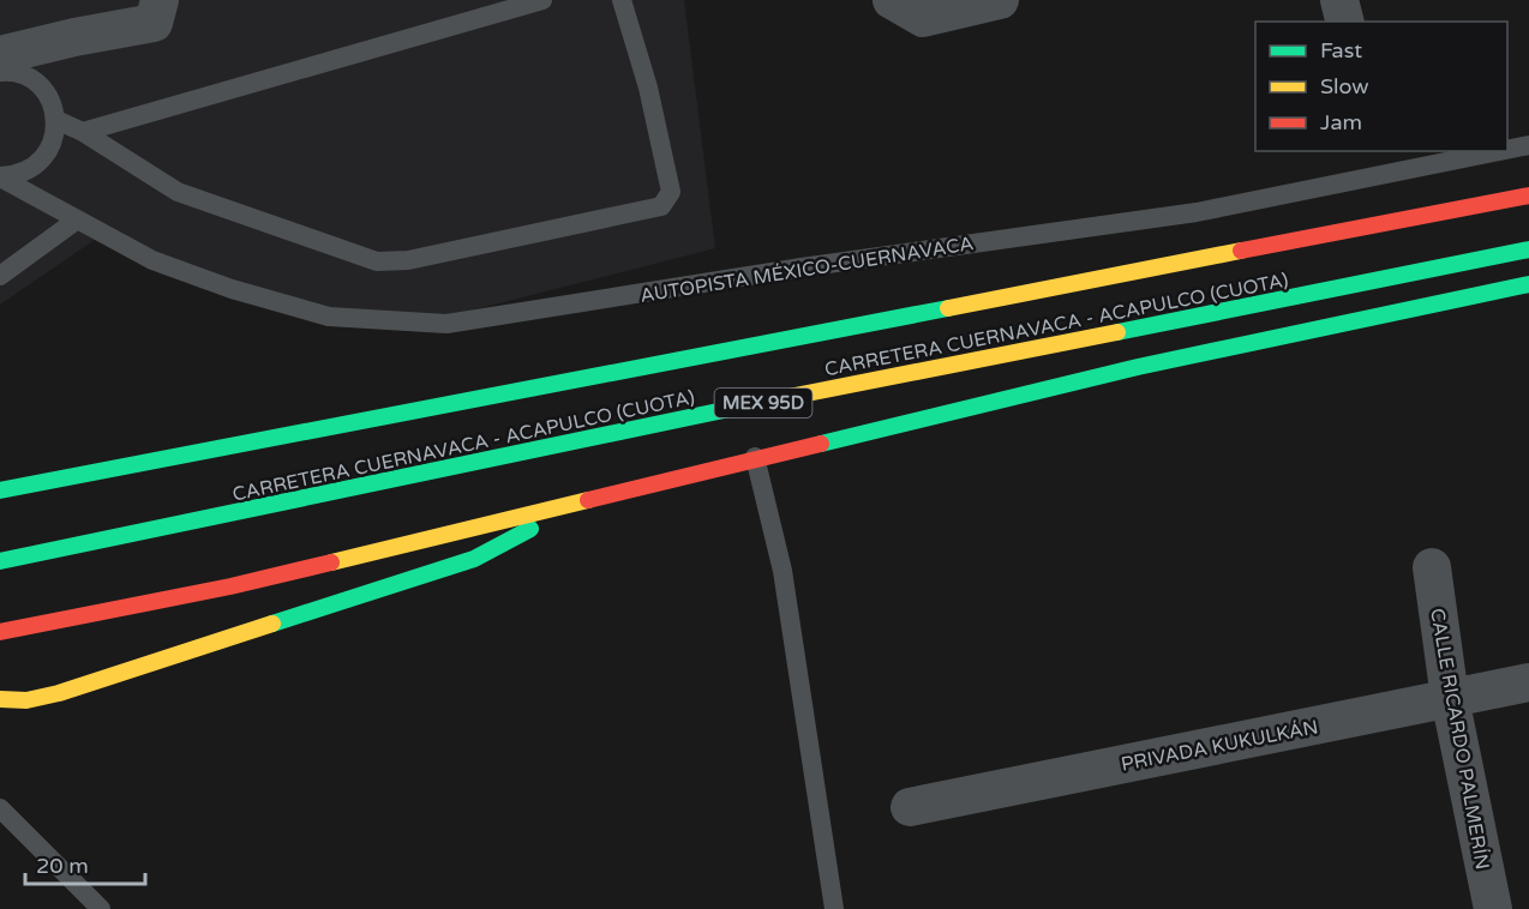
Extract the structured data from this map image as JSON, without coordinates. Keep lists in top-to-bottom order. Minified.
{"streets":{"highway":["CARRETERA CUERNAVACA - ACAPULCO (CUOTA)","MEX 95D"],"street":["CALLE RICARDO PALMERÍN","PRIVADA KUKULKÁN"],"lane":["AUTOPISTA MÉXICO-CUERNAVACA"]},"crossings":[["CALLE RICARDO PALMERÍN","PRIVADA KUKULKÁN"]],"legend":["Fast","Slow","Jam"],"scale_bar":"20 m"}
